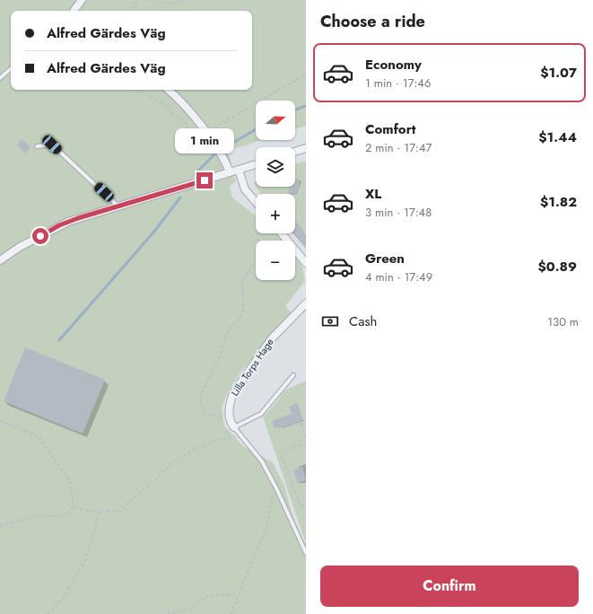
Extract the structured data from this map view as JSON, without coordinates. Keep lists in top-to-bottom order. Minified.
{"streets":{"street":["Lilla Torps Hage"]},"north":"right","page":{"heading":"Choose a ride","banner":["Alfred Gärdes Väg","Alfred Gärdes Väg"],"list":[{"name":"Economy","note":"1 min · 17:46","value":"$1.07"},{"name":"Comfort","note":"2 min · 17:47","value":"$1.44"},{"name":"XL","note":"3 min · 17:48","value":"$1.82"},{"name":"Green","note":"4 min · 17:49","value":"$0.89"}],"map_buttons":["+","−"],"bubble":"1 min","pay":["Cash","130 m"],"buttons":"Confirm"}}
